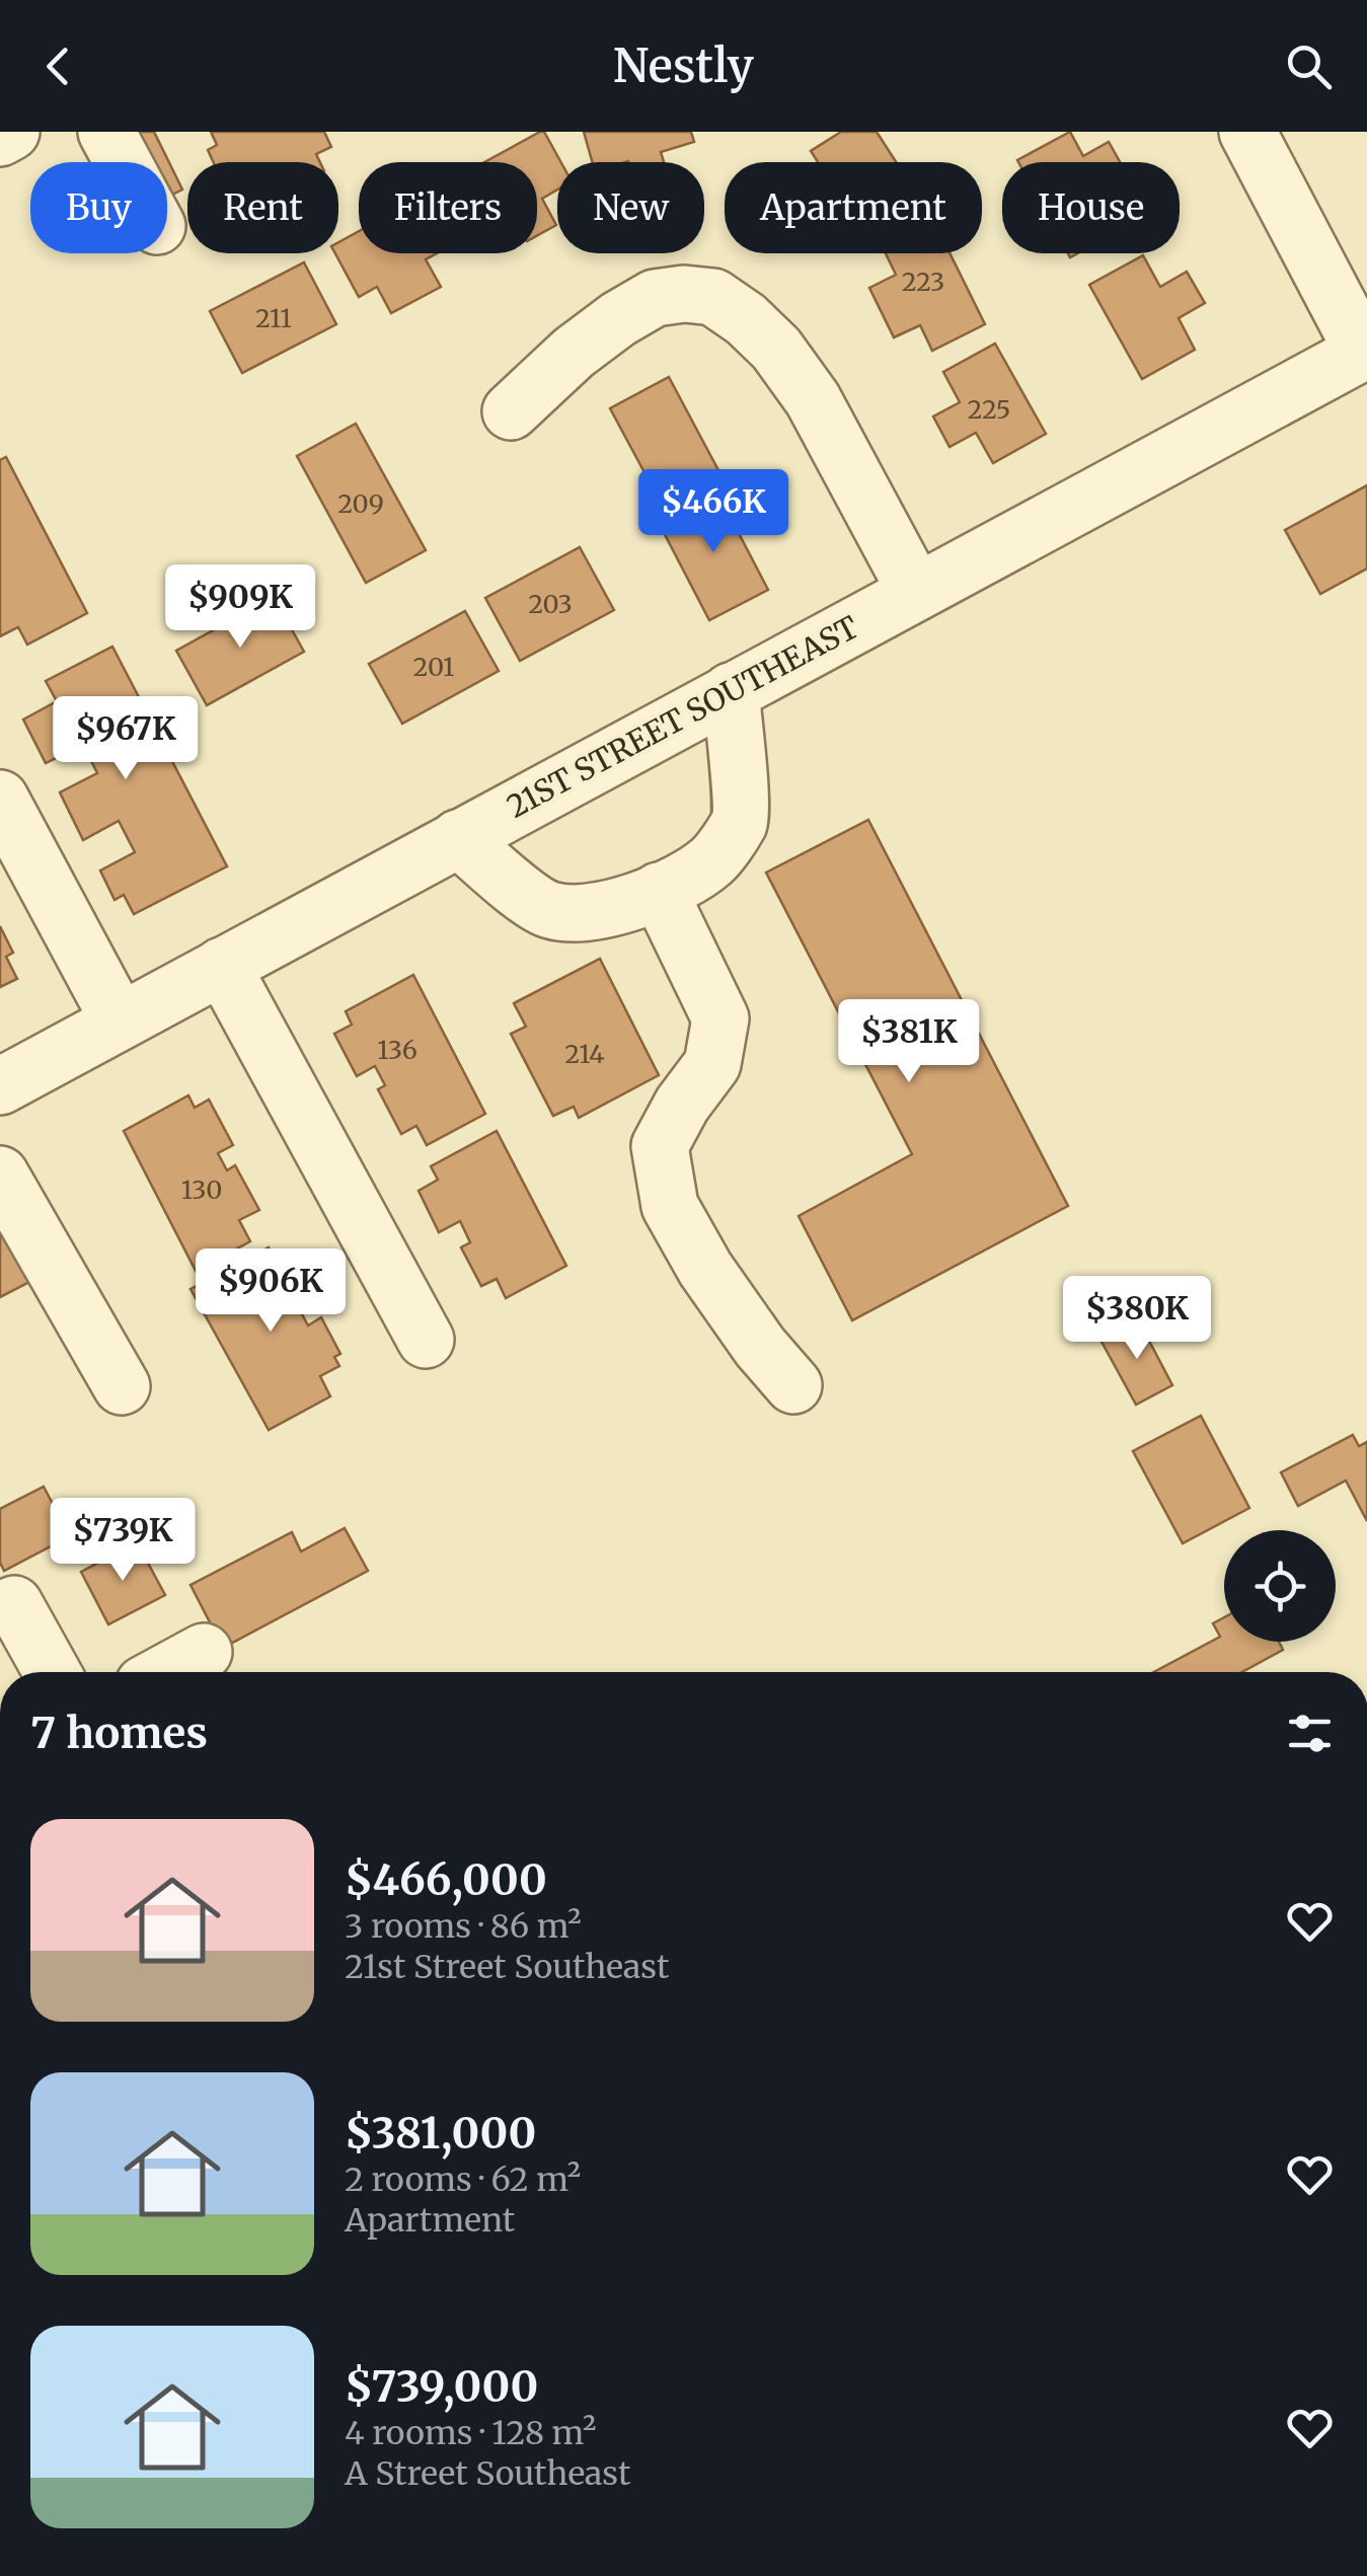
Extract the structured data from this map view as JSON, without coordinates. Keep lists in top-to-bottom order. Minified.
{"streets":{"street":["21ST STREET SOUTHEAST"]},"house_numbers":["223","211","225","209","203","201","136","214","130"],"page":{"header":"Nestly","chip":["Buy","Rent","Filters","New","Apartment","House"],"price":["$466K","$909K","$967K","$381K","$906K","$380K","$739K"],"heading":"7 homes","list":[{"name":"$466,000","note":"3 rooms · 86 m² · 21st Street Southeast"},{"name":"$381,000","note":"2 rooms · 62 m² · Apartment"},{"name":"$739,000","note":"4 rooms · 128 m² · A Street Southeast"}]}}
